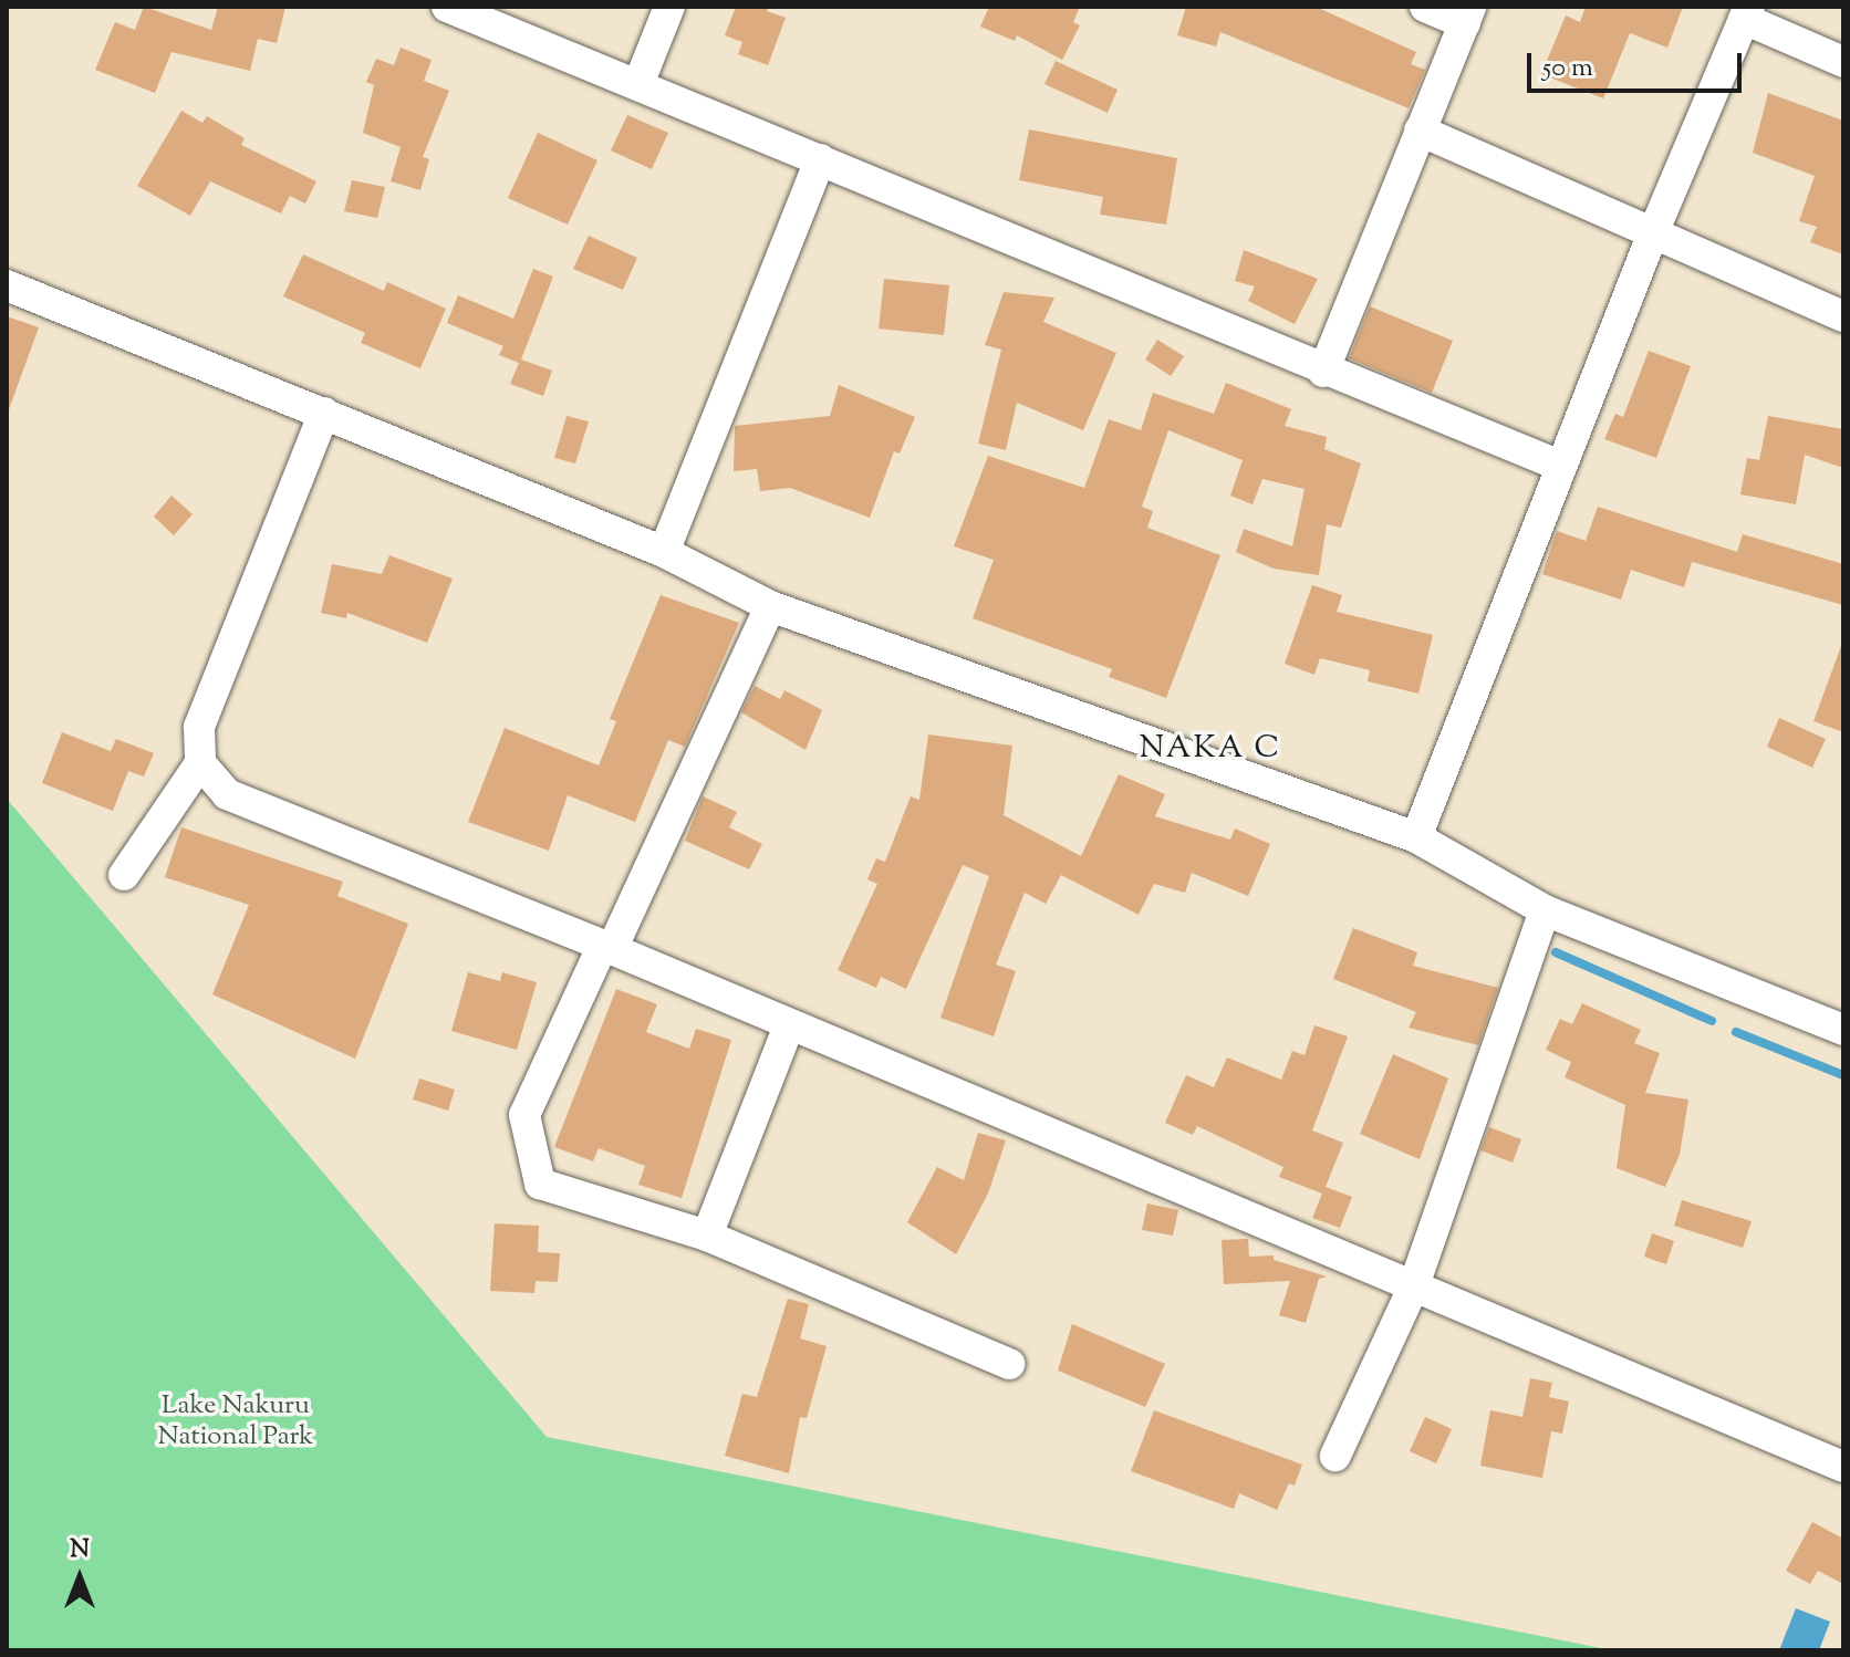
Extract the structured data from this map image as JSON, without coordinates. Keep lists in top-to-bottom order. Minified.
{"districts":["NAKA C"],"parks":["Lake Nakuru National Park"],"scale_bar":"50 m","north":"top"}
